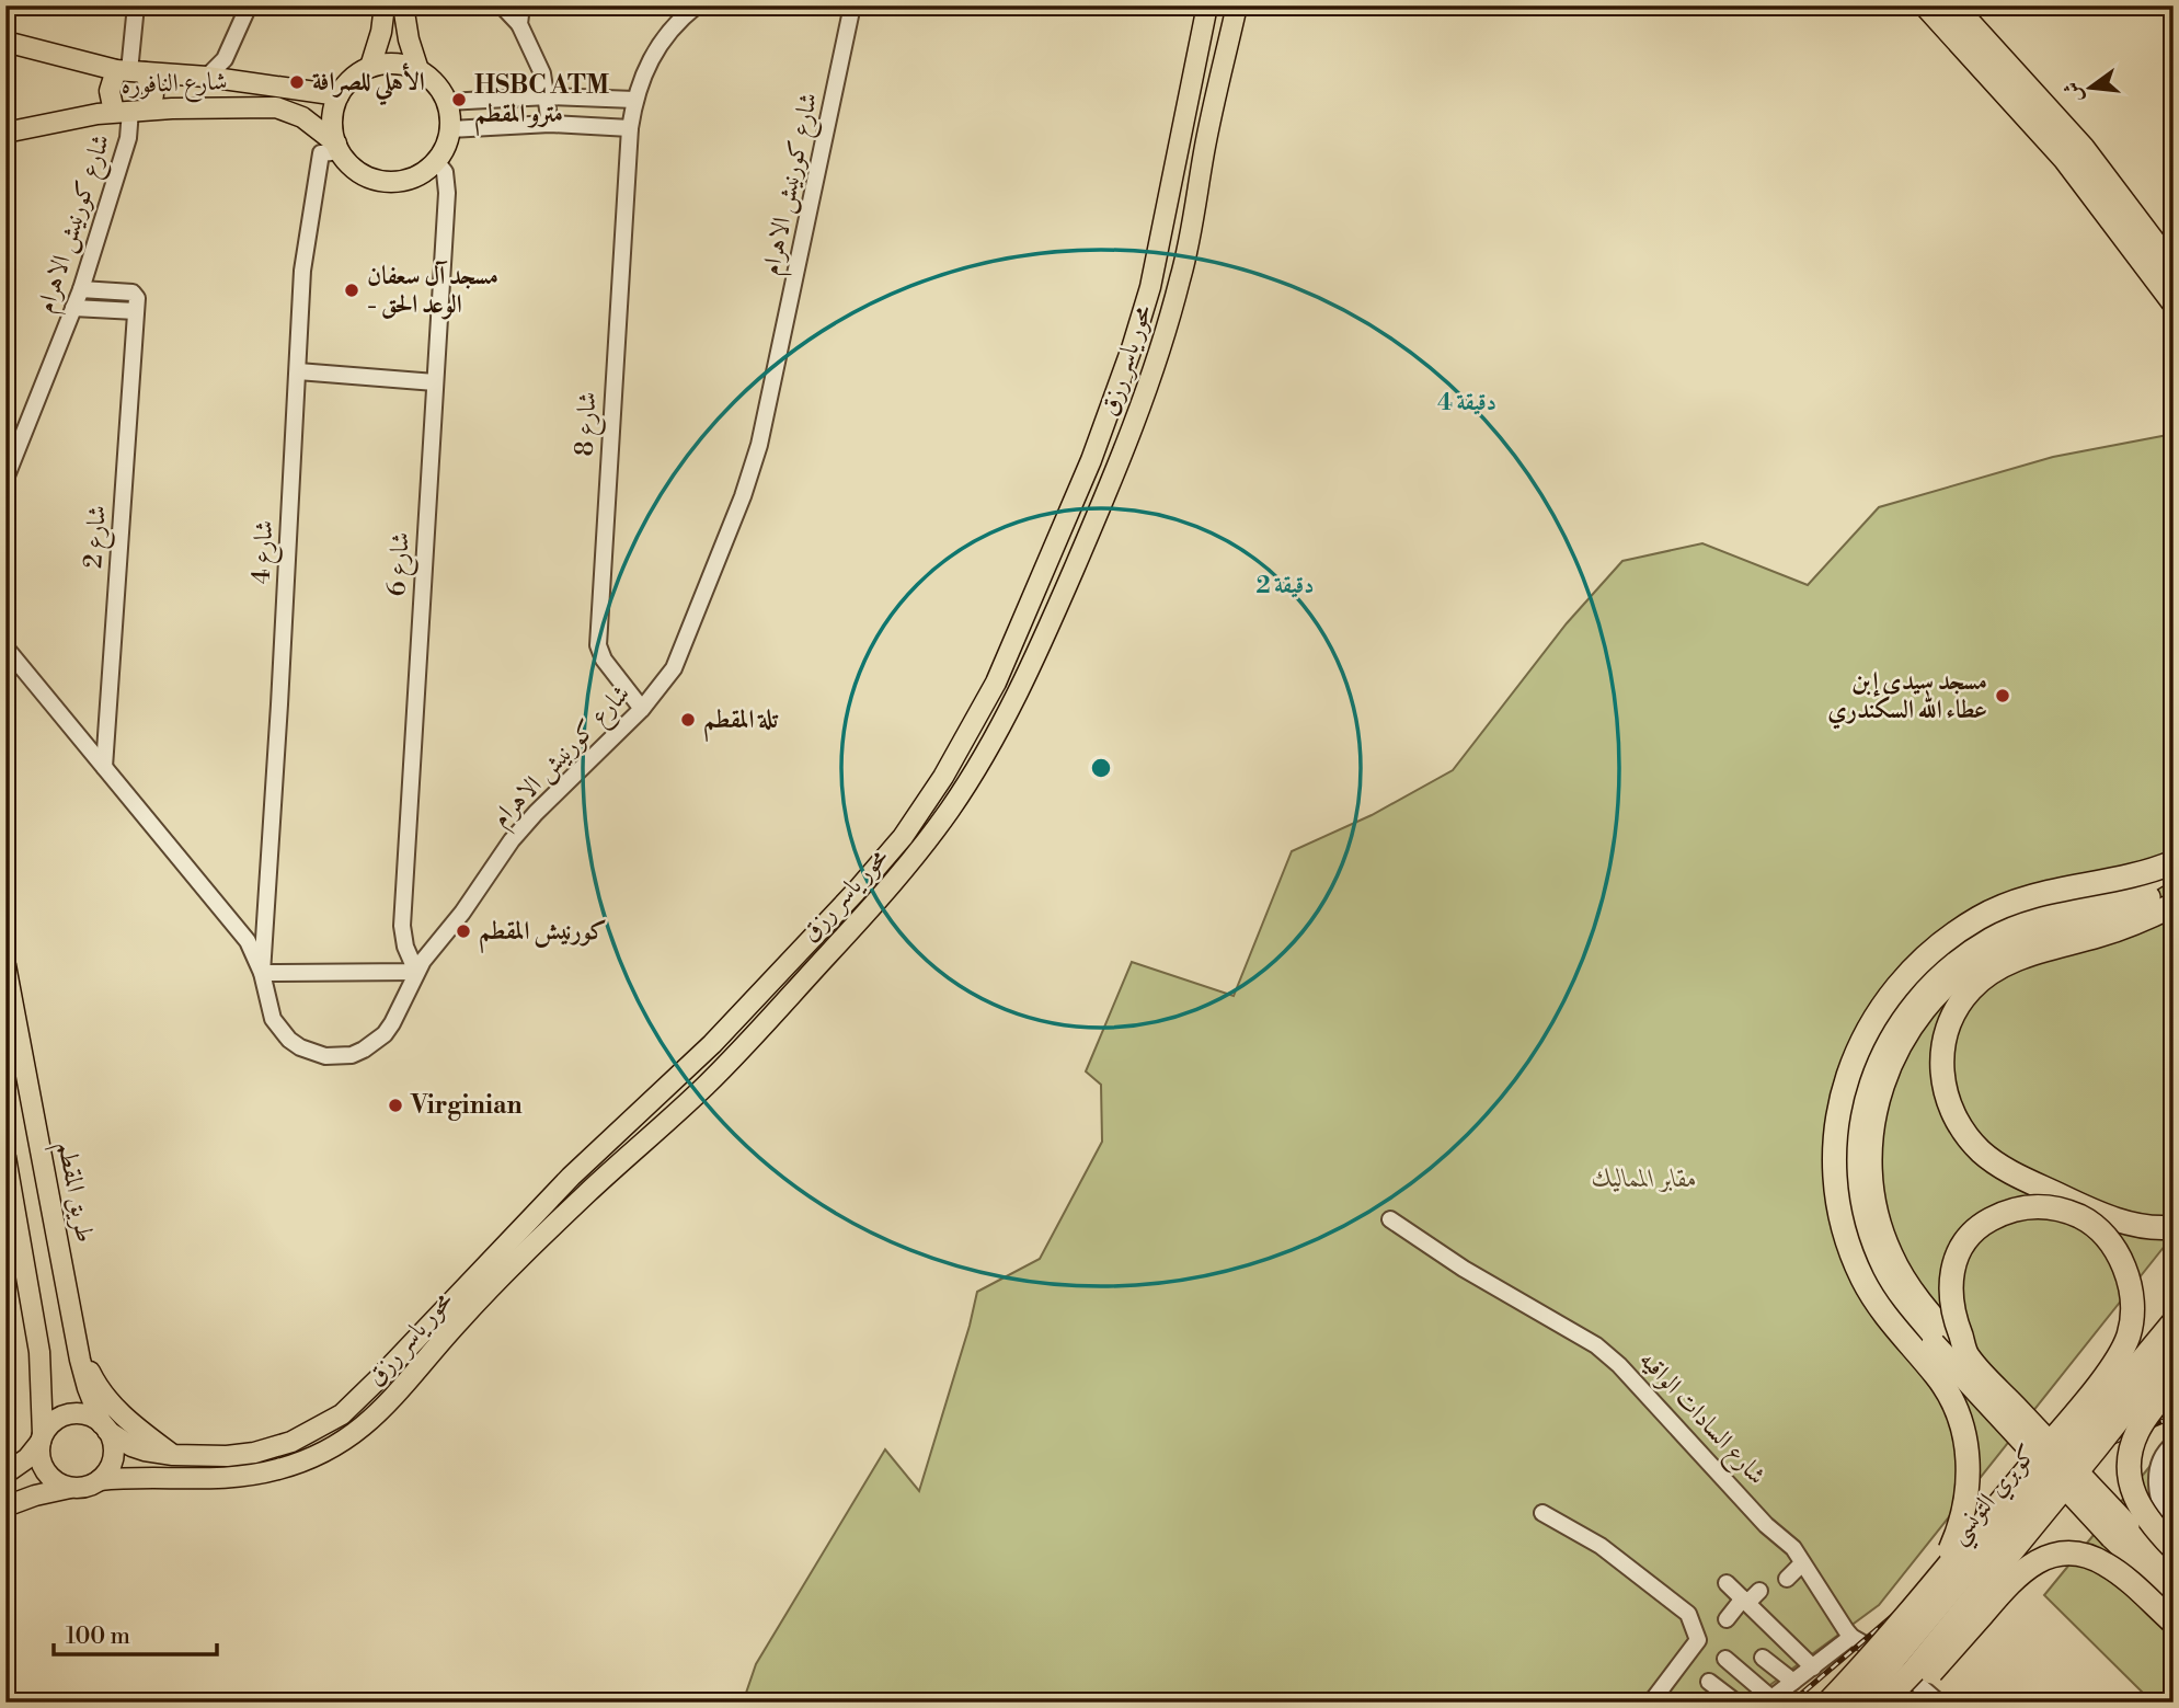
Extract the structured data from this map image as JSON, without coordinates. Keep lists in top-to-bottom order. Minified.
{"streets":{"highway":["كوبري التونسي"],"main road":["شارع النافوره","محور ياسر رزق","طريق المقطم"],"street":["شارع كورنيش الاهرام","شارع 8","شارع 2","شارع 4","شارع 6","شارع السادات الواقيه"]},"crossings":[["شارع النافوره","شارع كورنيش الاهرام"],["شارع النافوره","شارع 4"],["شارع النافوره","شارع 6"],["شارع كورنيش الاهرام","شارع 8"],["شارع كورنيش الاهرام","شارع 2"],["شارع كورنيش الاهرام","شارع 4"],["شارع كورنيش الاهرام","شارع 6"],["محور ياسر رزق","طريق المقطم"],["شارع 4","شارع 6"]],"parks":["مقابر المماليك"],"places":["الأهلي للصرافة","HSBC ATM مترو المقطم","مسجد آل سعفان - الوعد الحق","مسجد سيدى إبن عطاء الله السكندري","تلة المقطم","كورنيش المقطم","Virginian"],"scale_bar":"100 m","north":"left","rings":["4 دقيقة","2 دقيقة"]}
